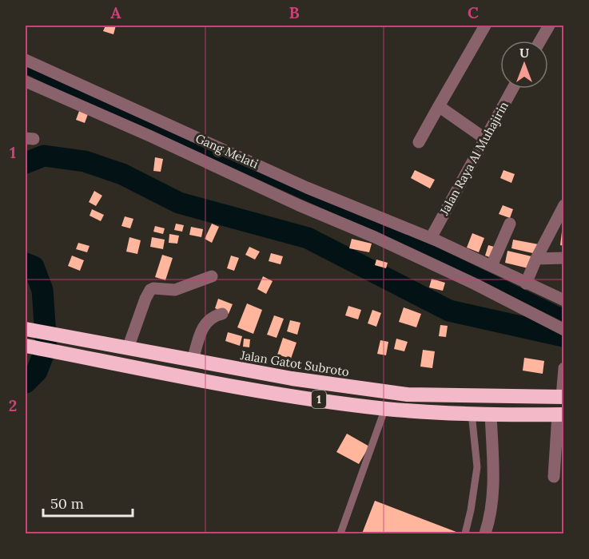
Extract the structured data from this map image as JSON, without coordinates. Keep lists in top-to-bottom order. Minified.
{"streets":{"highway":["Jalan Gatot Subroto","1"],"street":["Gang Melati","Jalan Raya Al Muhajirin"]},"crossings":[["Gang Melati","Jalan Raya Al Muhajirin"]],"scale_bar":"50 m","north":"top","grid":{"columns":["A","B","C"],"rows":["1","2"]}}
